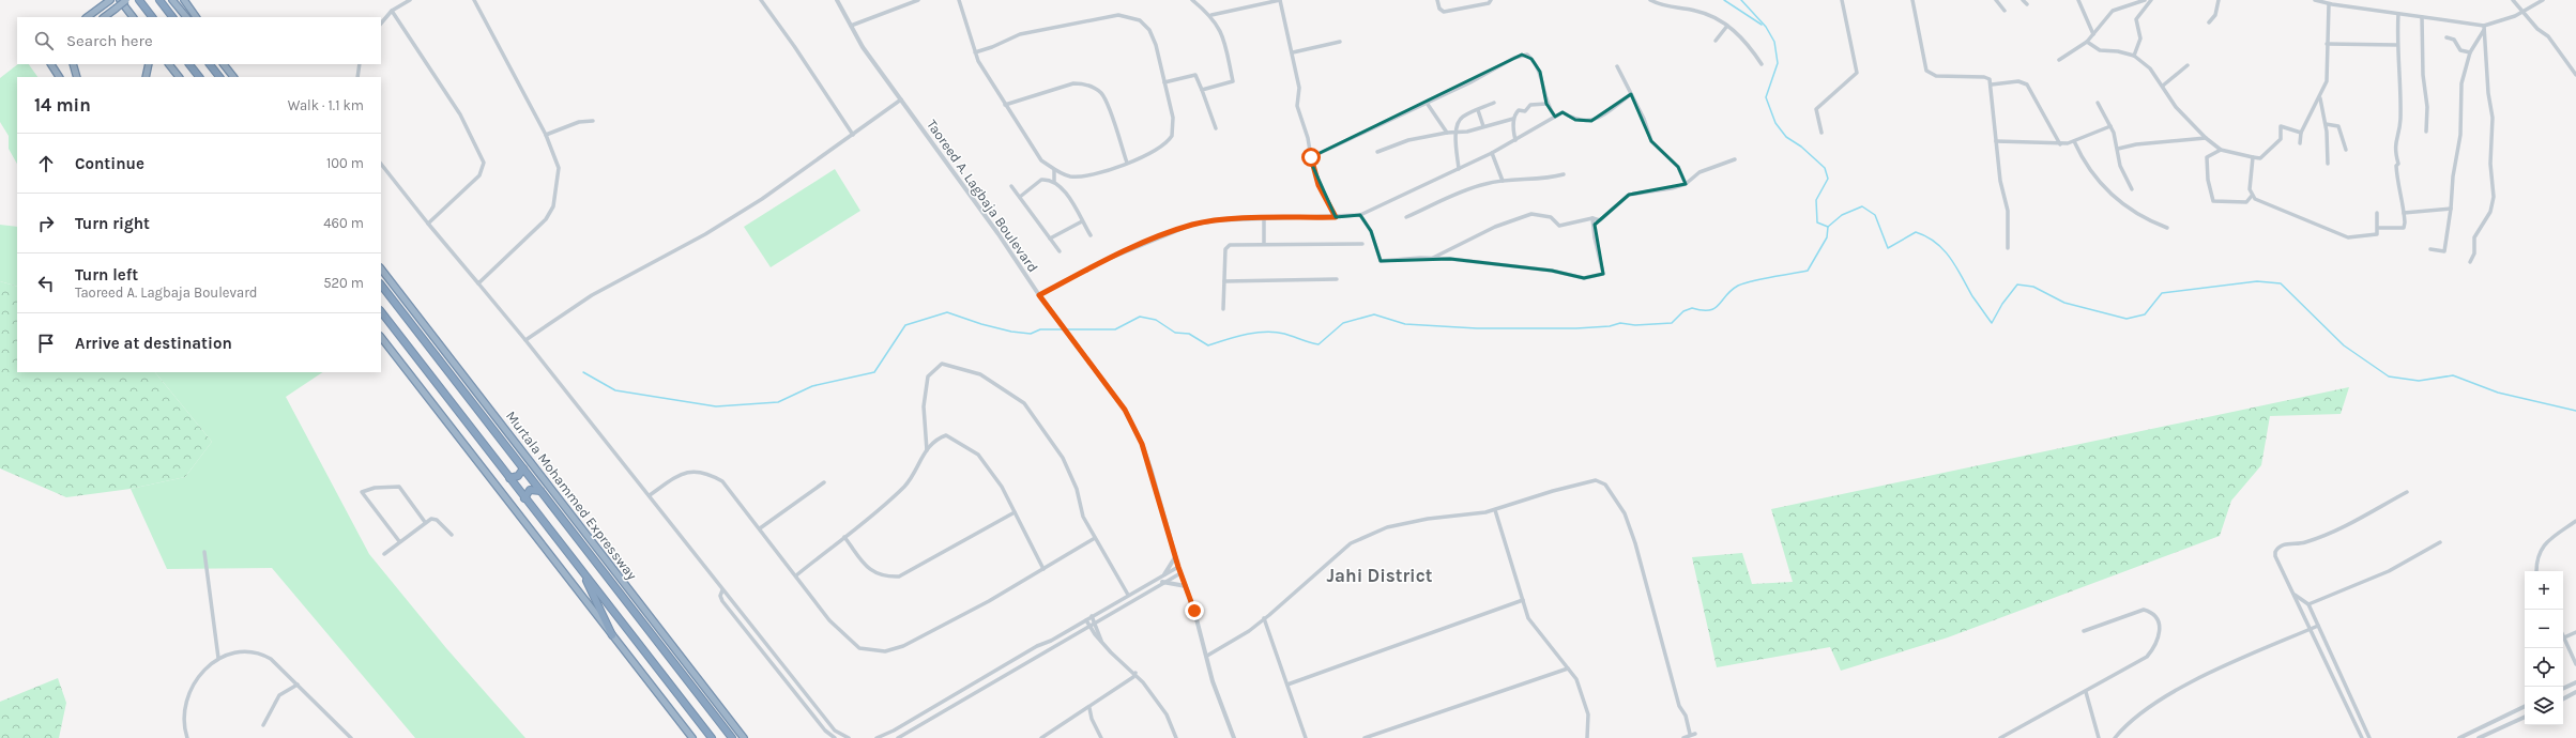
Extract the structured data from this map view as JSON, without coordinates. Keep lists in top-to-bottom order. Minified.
{"streets":{"highway":["Murtala Mohammed Expressway"],"street":["Taoreed A. Lagbaja Boulevard"]},"districts":["Jahi District"],"page":{"search":"Search here","heading":["14 min","Walk · 1.1 km"],"list":[["Continue","100 m"],["Turn right","460 m"],["Turn left","Taoreed A. Lagbaja Boulevard","520 m"],"Arrive at destination"],"map_buttons":["+","−"]}}
